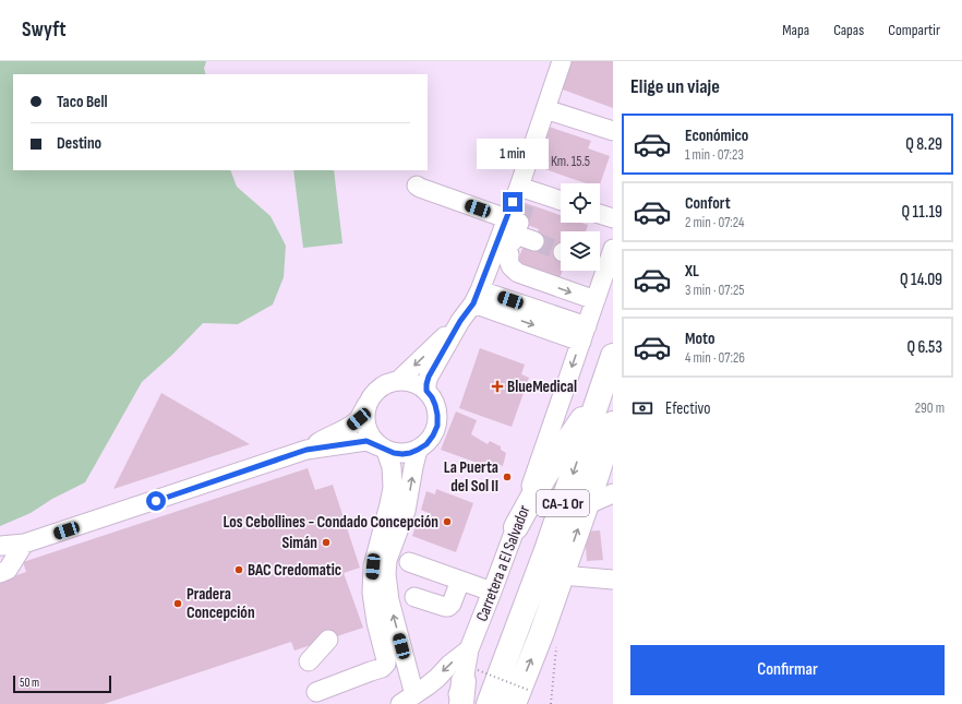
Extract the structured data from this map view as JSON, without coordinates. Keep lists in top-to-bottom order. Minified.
{"streets":{"highway":["CA-1 Or"],"street":["Carretera a El Salvador"]},"places":{"health":["BlueMedical"],"other":["La Puerta del Sol II","Los Cebollines - Condado Concepción","Simán","BAC Credomatic","Pradera Concepción"]},"house_numbers":["Km. 15.5"],"scale_bar":"50 m","page":{"header":"Swyft","nav":["Mapa","Capas","Compartir"],"heading":"Elige un viaje","banner":["Taco Bell","Destino"],"list":[{"name":"Económico","note":"1 min · 07:23","value":"Q 8.29"},{"name":"Confort","note":"2 min · 07:24","value":"Q 11.19"},{"name":"XL","note":"3 min · 07:25","value":"Q 14.09"},{"name":"Moto","note":"4 min · 07:26","value":"Q 6.53"}],"bubble":"1 min","pay":["Efectivo","290 m"],"buttons":"Confirmar","scale":"50 m"}}
